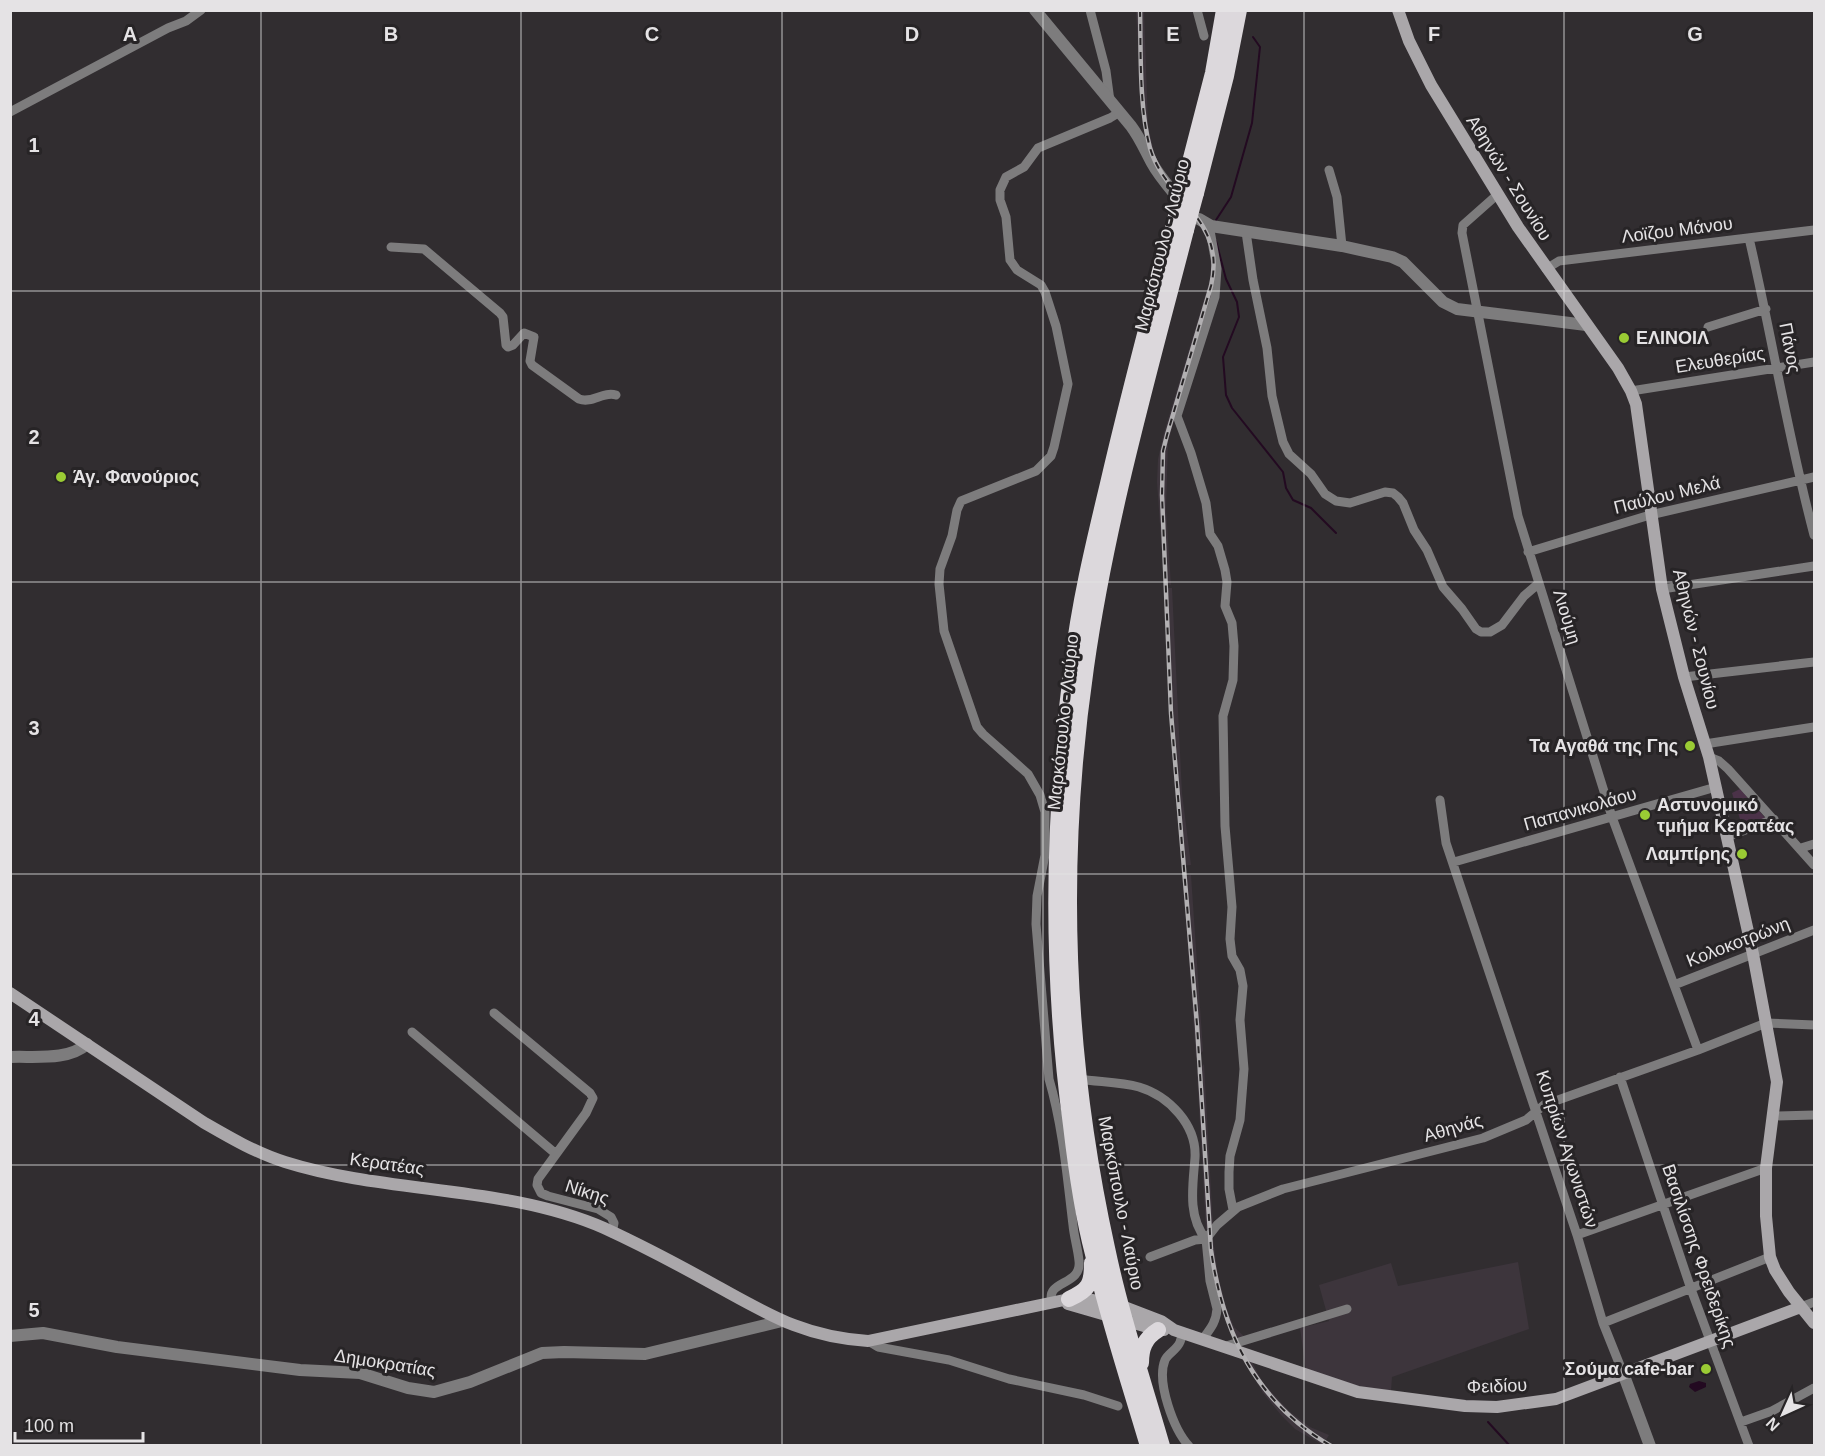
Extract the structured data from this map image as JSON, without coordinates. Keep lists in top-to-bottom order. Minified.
{"streets":{"highway":["Μαρκόπουλο - Λαύριο"],"main road":["Αθηνών - Σουνίου","Κερατέας","Φειδίου"],"street":["Λοϊζου Μάνου","Πάνος","Ελευθερίας","Παύλου Μελά","Λιούμη","Παπανικολάου","Κολοκοτρώνη","Αθηνάς","Κυπρίων Αγωνιστών","Νίκης","Βασιλίσσης Φρειδερίκης","Δημοκρατίας"]},"crossings":[["Αθηνών - Σουνίου","Λοϊζου Μάνου"],["Αθηνών - Σουνίου","Ελευθερίας"],["Αθηνών - Σουνίου","Παύλου Μελά"],["Αθηνών - Σουνίου","Λιούμη"],["Αθηνών - Σουνίου","Παπανικολάου"],["Αθηνών - Σουνίου","Κολοκοτρώνη"],["Αθηνών - Σουνίου","Αθηνάς"],["Αθηνών - Σουνίου","Φειδίου"],["Λοϊζου Μάνου","Πάνος"],["Μαρκόπουλο - Λαύριο","Κερατέας"],["Πάνος","Ελευθερίας"],["Πάνος","Παύλου Μελά"],["Παύλου Μελά","Λιούμη"],["Λιούμη","Παπανικολάου"],["Λιούμη","Κολοκοτρώνη"],["Λιούμη","Αθηνάς"],["Παπανικολάου","Κυπρίων Αγωνιστών"],["Αθηνάς","Κυπρίων Αγωνιστών"],["Αθηνάς","Βασιλίσσης Φρειδερίκης"],["Κυπρίων Αγωνιστών","Φειδίου"],["Κερατέας","Νίκης"],["Κερατέας","Δημοκρατίας"],["Βασιλίσσης Φρειδερίκης","Φειδίου"]],"places":["ΕΛΙΝΟΙΛ","Άγ. Φανούριος","Τα Αγαθά της Γης","Αστυνομικό τμήμα Κερατέας","Λαμπίρης","Σούμα cafe-bar"],"scale_bar":"100 m","north":"bottom left","grid":{"columns":["A","B","C","D","E","F","G"],"rows":["1","2","3","4","5"]}}
